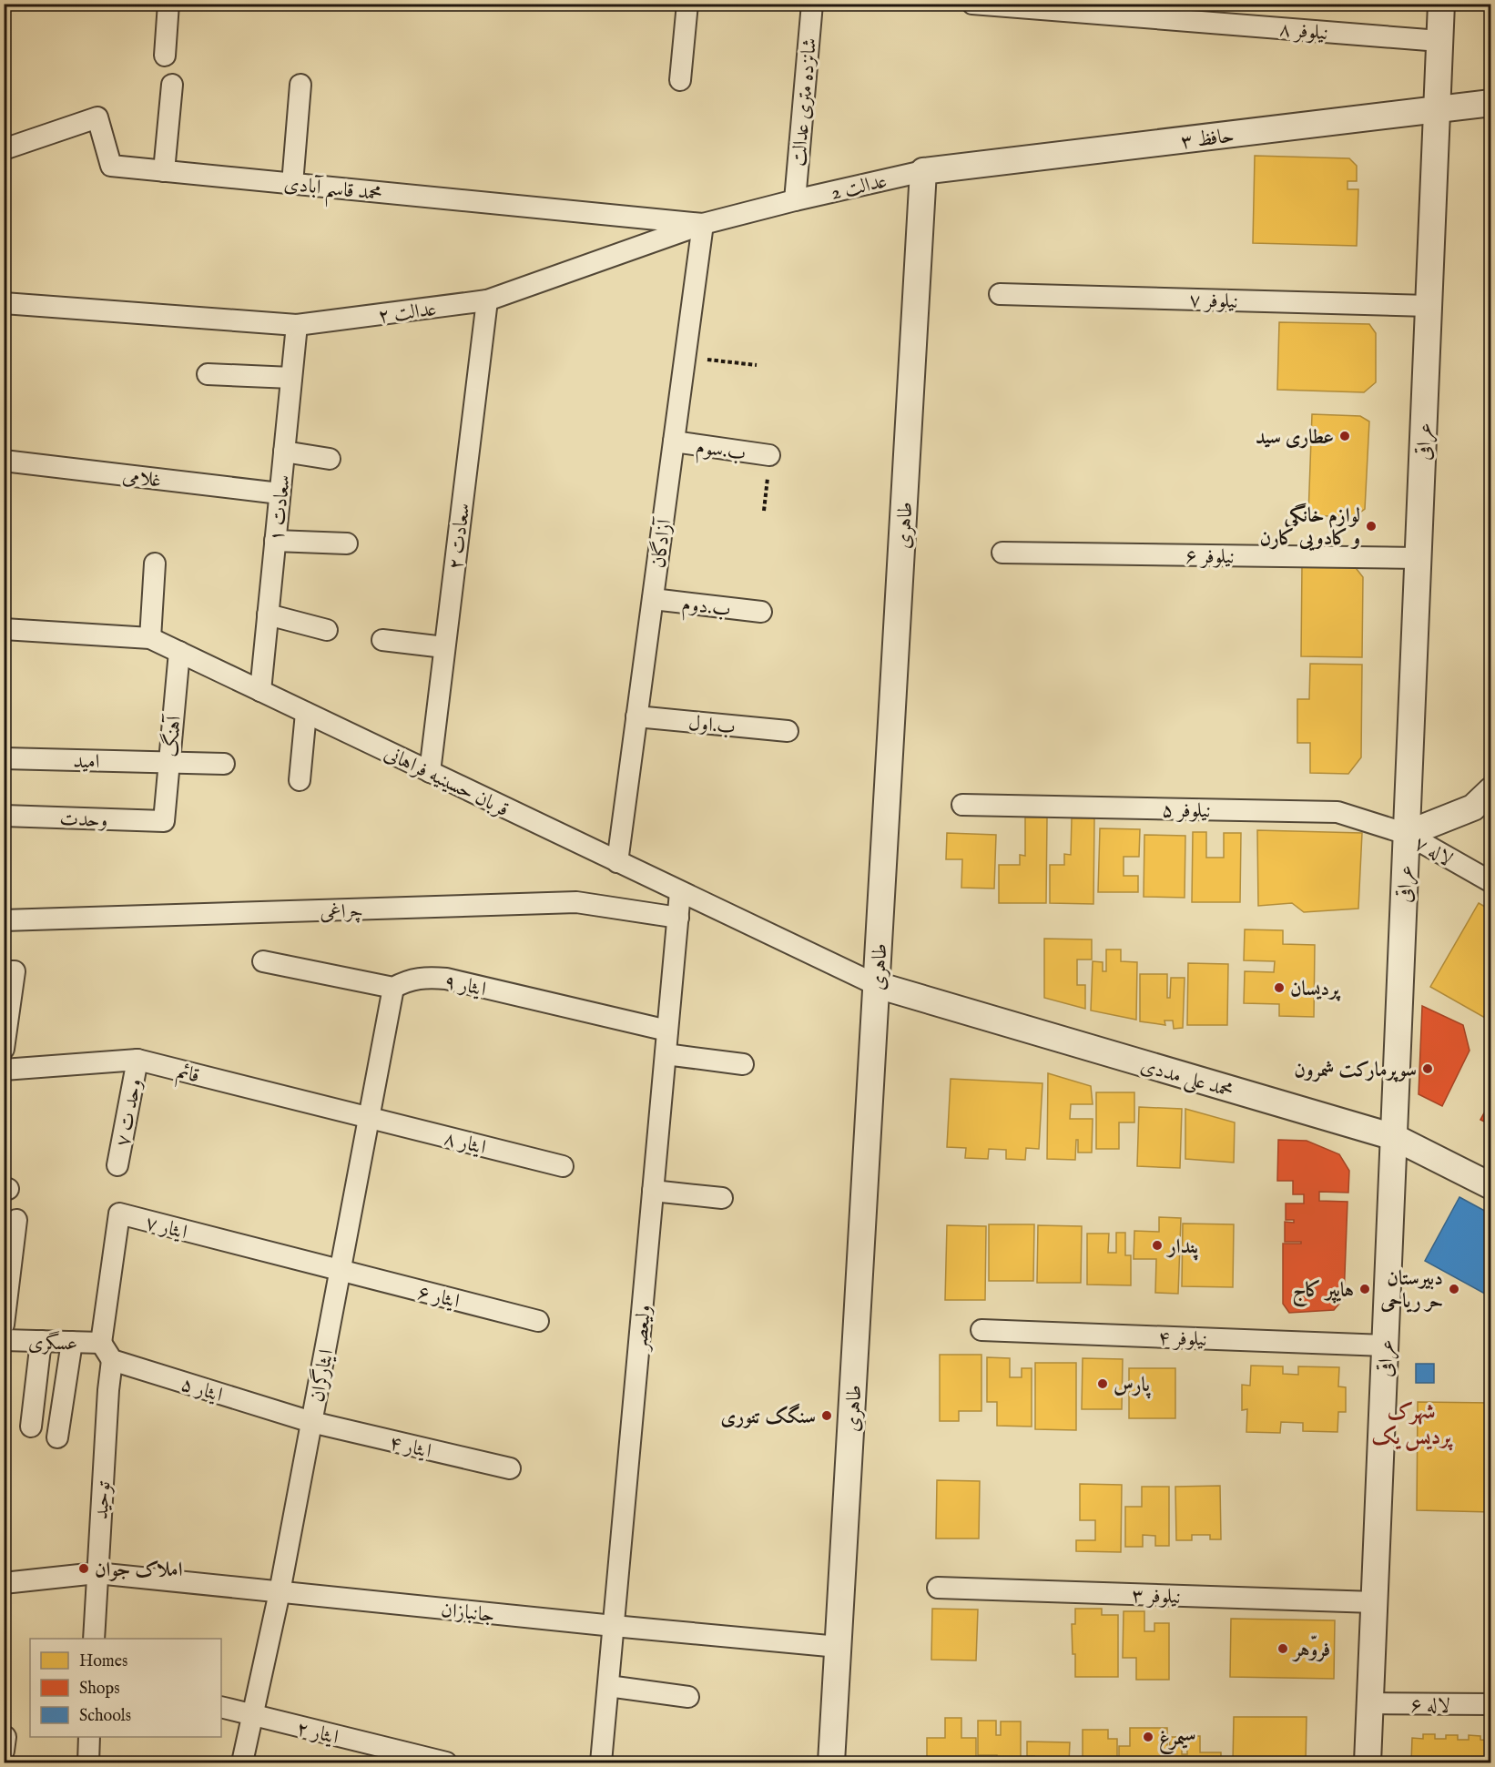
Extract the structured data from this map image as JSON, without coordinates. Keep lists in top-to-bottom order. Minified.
{"streets":{"street":["نیلوفر ۸","شانزده متری عدالت","حافظ ۳","عدالت 2","محمد قاسم آبادی","نیلوفر ۷","عدالت ۲","عراقی","ب.سوم","غلامی","سعادت ۱","طاهری","سعادت ۲","آزادگان","نیلوفر ۶","ب.دوم","ب.اول","آهنگ","امید","قربان حسینیه فراهانی","نیلوفر ۵","وحدت","لاله ۷","چراغی","ایثار ۹","قائم","محمد علی مددی","وحد ت ۷","ایثار ۸","ایثار ۷","ایثار ۶","ولیعصر","نیلوفر ۴","عسگری","ایثارگران","ایثار ۵","ایثار ۴","توحید","نیلوفر ۳","جانبازان","لاله ۶","ایثار ۲"]},"crossings":[["نیلوفر ۸","عراقی"],["شانزده متری عدالت","عدالت 2"],["شانزده متری عدالت","عدالت ۲"],["حافظ ۳","عدالت 2"],["حافظ ۳","عراقی"],["حافظ ۳","طاهری"],["عدالت 2","عدالت ۲"],["عدالت 2","طاهری"],["محمد قاسم آبادی","عدالت ۲"],["محمد قاسم آبادی","آزادگان"],["نیلوفر ۷","عراقی"],["عدالت ۲","سعادت ۱"],["عدالت ۲","سعادت ۲"],["عدالت ۲","آزادگان"],["عراقی","نیلوفر ۶"],["عراقی","نیلوفر ۵"],["عراقی","لاله ۷"],["عراقی","محمد علی مددی"],["عراقی","نیلوفر ۴"],["عراقی","نیلوفر ۳"],["عراقی","لاله ۶"],["ب.سوم","آزادگان"],["غلامی","سعادت ۱"],["سعادت ۱","قربان حسینیه فراهانی"],["طاهری","قربان حسینیه فراهانی"],["طاهری","محمد علی مددی"],["طاهری","جانبازان"],["سعادت ۲","قربان حسینیه فراهانی"],["آزادگان","ب.دوم"],["آزادگان","ب.اول"],["آزادگان","قربان حسینیه فراهانی"],["آهنگ","امید"],["آهنگ","قربان حسینیه فراهانی"],["آهنگ","وحدت"],["قربان حسینیه فراهانی","محمد علی مددی"],["قربان حسینیه فراهانی","ولیعصر"],["نیلوفر ۵","لاله ۷"],["چراغی","ولیعصر"],["ایثار ۹","ولیعصر"],["ایثار ۹","ایثارگران"],["قائم","وحد ت ۷"],["قائم","ایثار ۸"],["قائم","ایثارگران"],["ایثار ۸","ایثارگران"],["ایثار ۷","ایثار ۶"],["ایثار ۷","عسگری"],["ایثار ۷","ایثارگران"],["ایثار ۶","ایثارگران"],["ولیعصر","جانبازان"],["ایثارگران","ایثار ۵"],["ایثارگران","ایثار ۴"],["ایثارگران","جانبازان"],["ایثارگران","ایثار ۲"],["ایثار ۵","ایثار ۴"],["ایثار ۵","توحید"],["توحید","جانبازان"]],"districts":["شهرک پردیس یک"],"places":["عطاری سید","لوازم خانگی و کادویی کارن","پردیسان","سوپرمارکت شمرون","پندار","هایپر کاج","دبیرستان حر ریاحی","پارس","سنگک تنوری","املاک جوان","فروّهر","سیمرغ"],"legend":["Homes","Shops","Schools"]}
